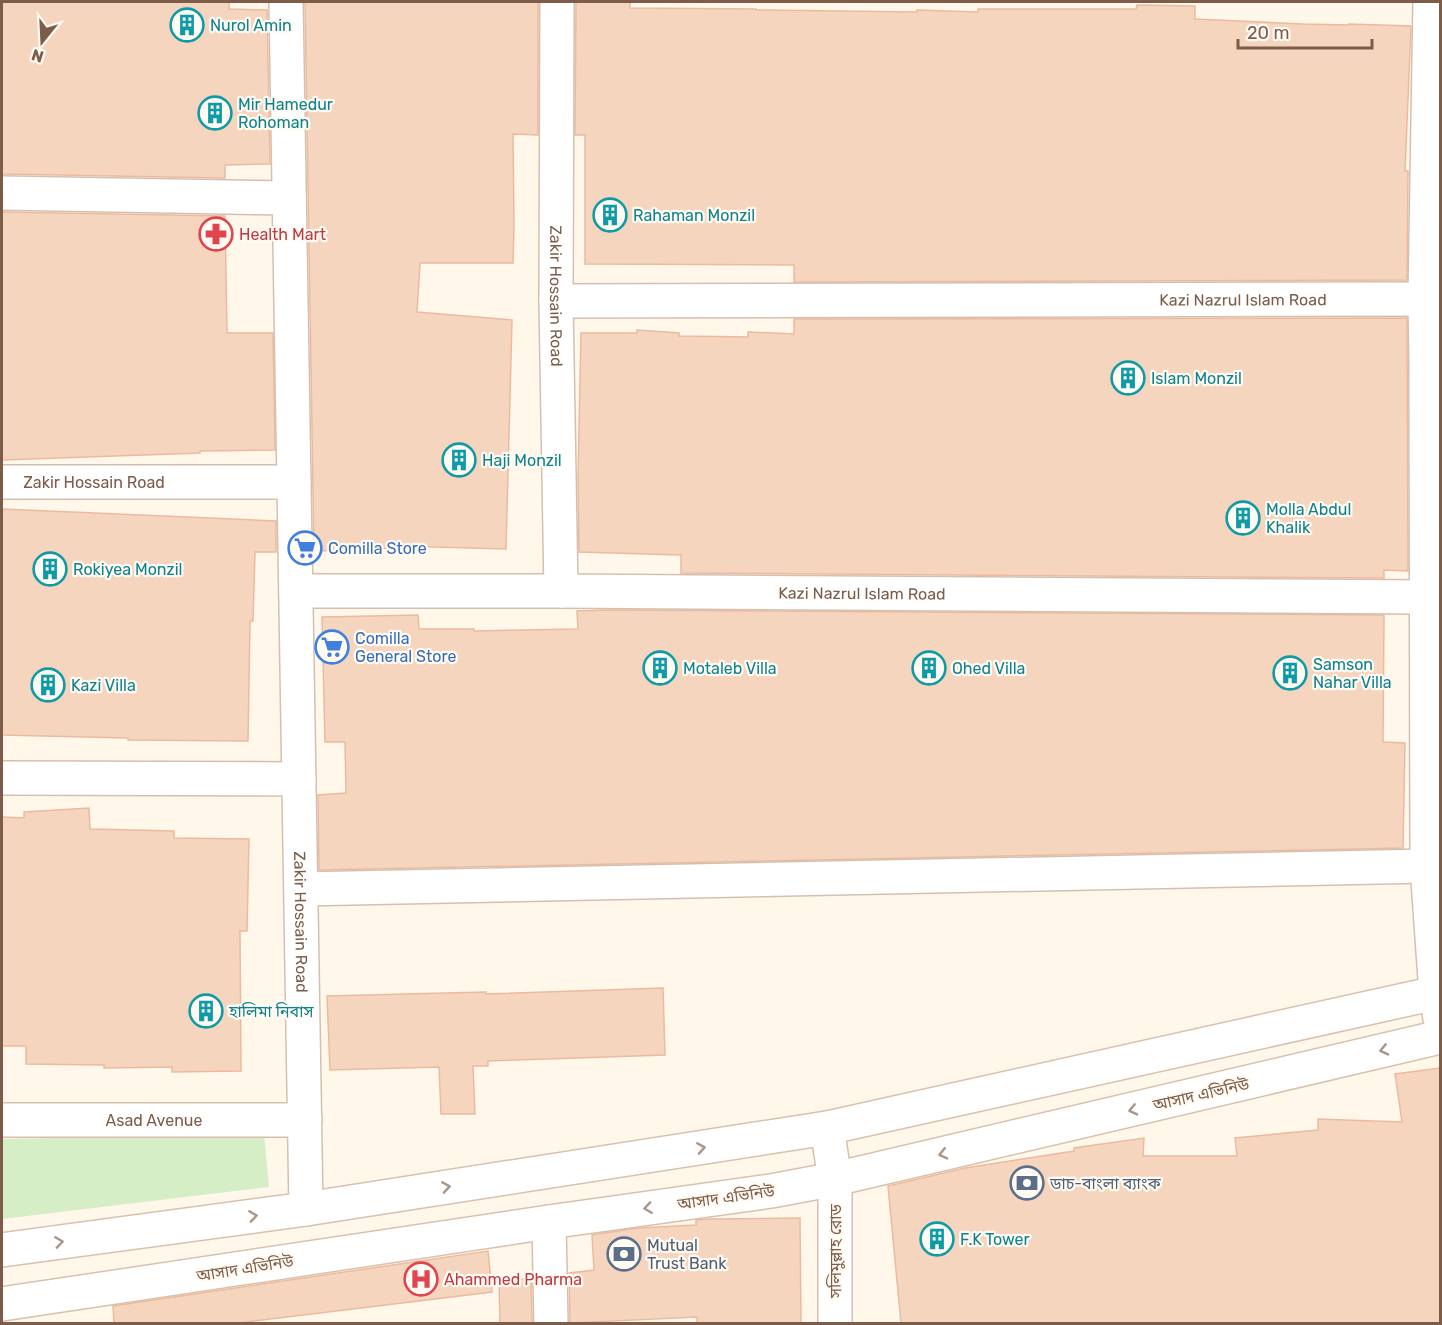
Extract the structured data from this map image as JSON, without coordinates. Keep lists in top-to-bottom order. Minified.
{"streets":{"street":["Zakir Hossain Road","Kazi Nazrul Islam Road","আসাদ এভিনিউ","Asad Avenue","সলিমুল্লাহ রোড"]},"crossings":[["Zakir Hossain Road","Kazi Nazrul Islam Road"],["Zakir Hossain Road","Asad Avenue"],["আসাদ এভিনিউ","সলিমুল্লাহ রোড"]],"places":{"building":["Nurol Amin","Mir Hamedur Rohoman","Rahaman Monzil","Islam Monzil","Haji Monzil","Molla Abdul Khalik","Rokiyea Monzil","Motaleb Villa","Ohed Villa","Samson Nahar Villa","Kazi Villa","হালিমা নিবাস","F.K Tower"],"pharmacy":["Health Mart"],"supermarket":["Comilla Store","Comilla General Store"],"bank":["ডাচ-বাংলা ব্যাংক","Mutual Trust Bank"],"hospital":["Ahammed Pharma"]},"scale_bar":"20 m","north":"bottom"}
